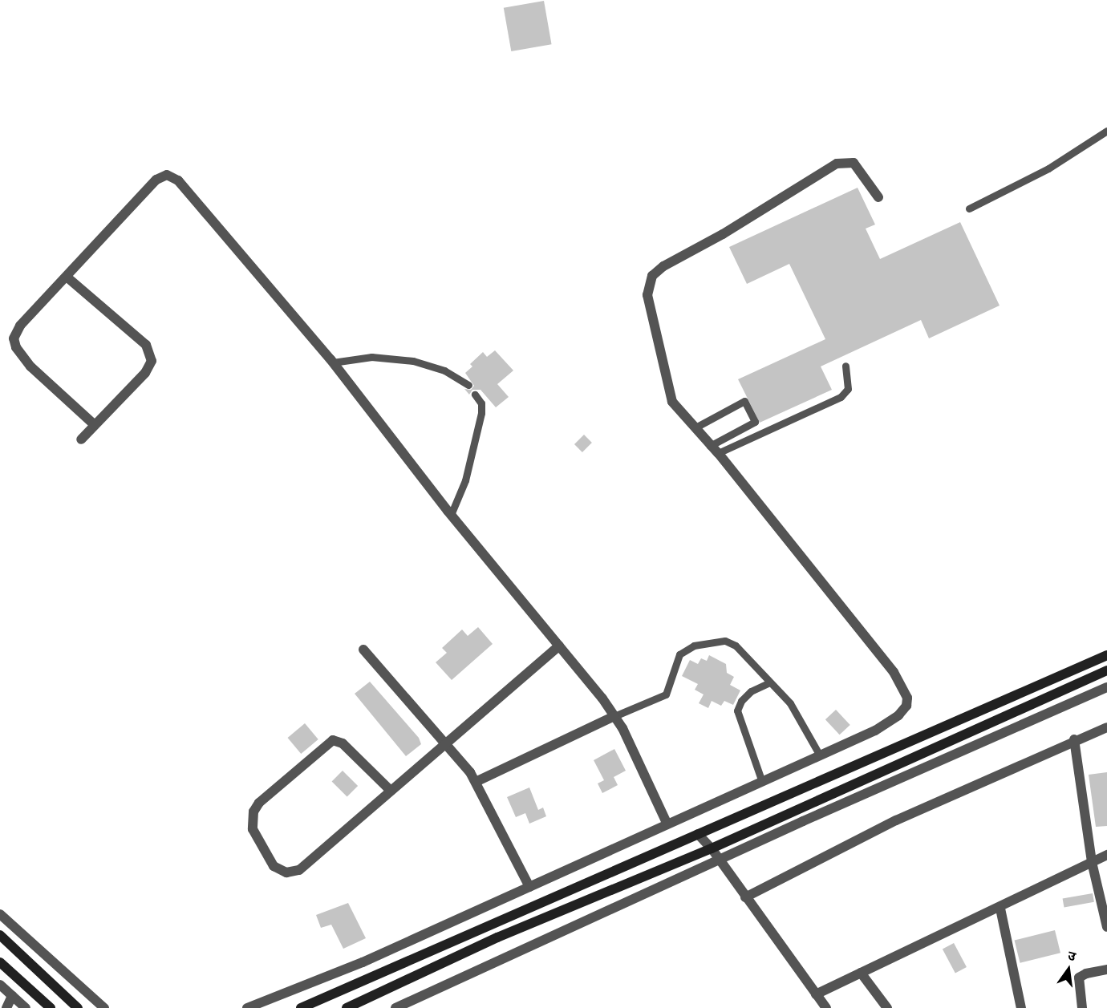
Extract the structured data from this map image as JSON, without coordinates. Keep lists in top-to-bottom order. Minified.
{"north":"top"}
